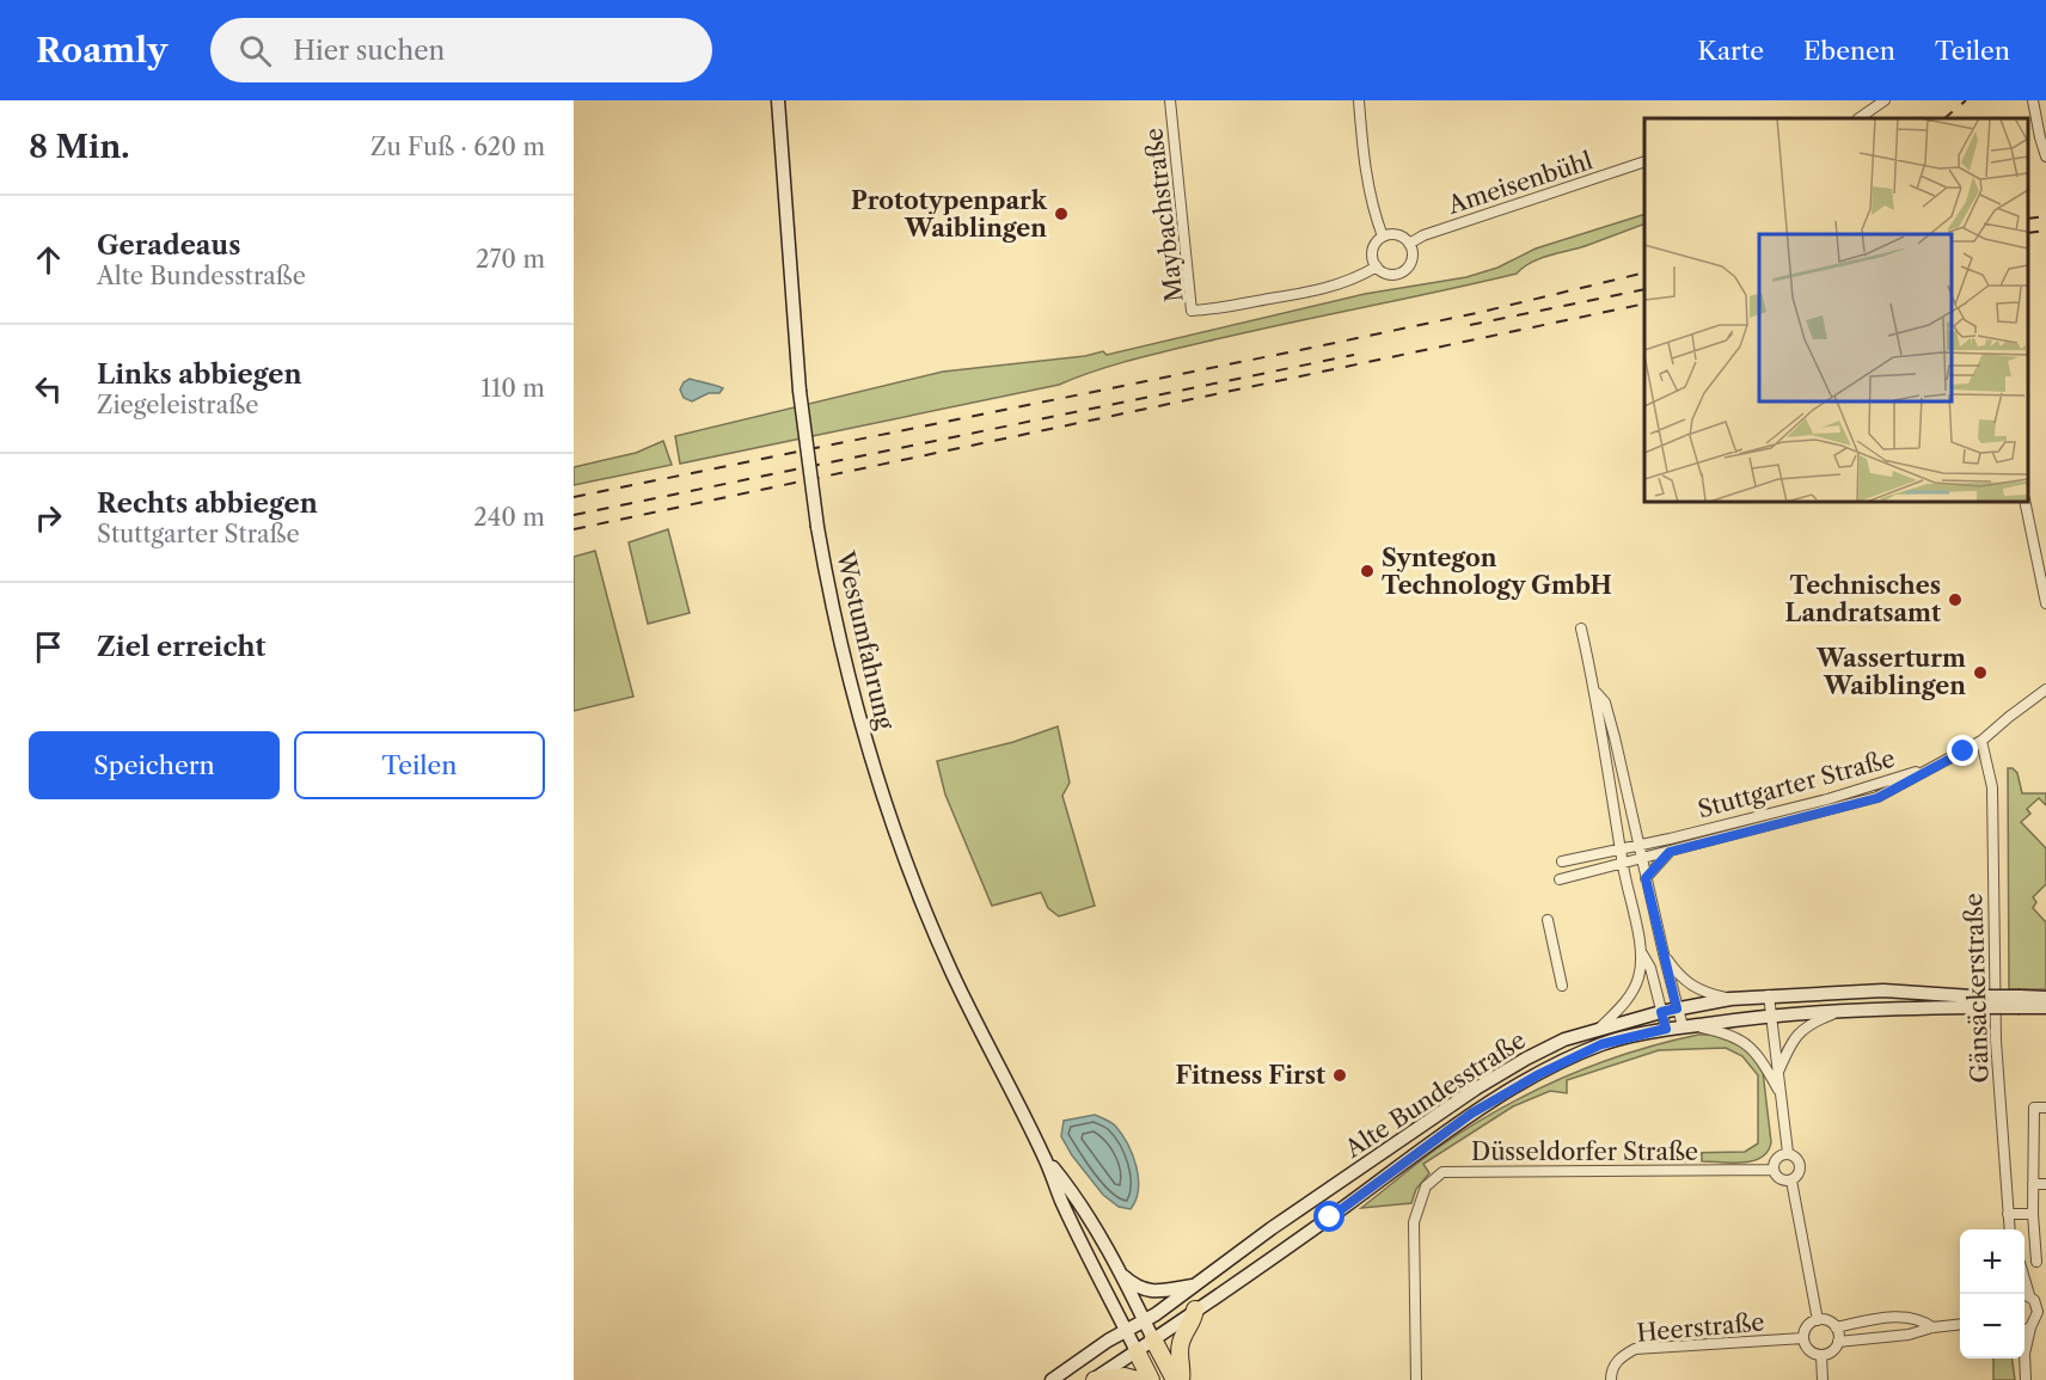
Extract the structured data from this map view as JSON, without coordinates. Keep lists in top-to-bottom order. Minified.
{"streets":{"main road":["Westumfahrung","Alte Bundesstraße"],"street":["Ameisenbühl","Maybachstraße","Stuttgarter Straße","Gänsäckerstraße","Düsseldorfer Straße","Heerstraße"]},"crossings":[["Ameisenbühl","Maybachstraße"],["Westumfahrung","Alte Bundesstraße"],["Stuttgarter Straße","Gänsäckerstraße"]],"places":["Prototypenpark Waiblingen","Syntegon Technology GmbH","Technisches Landratsamt","Wasserturm Waiblingen","Fitness First"],"page":{"header":"Roamly","search":"Hier suchen","nav":["Karte","Ebenen","Teilen"],"heading":["8 Min.","Zu Fuß · 620 m"],"list":[["Geradeaus","Alte Bundesstraße","270 m"],["Links abbiegen","Ziegeleistraße","110 m"],["Rechts abbiegen","Stuttgarter Straße","240 m"],"Ziel erreicht"],"buttons":["Speichern","Teilen"],"map_buttons":["+","−"]}}
